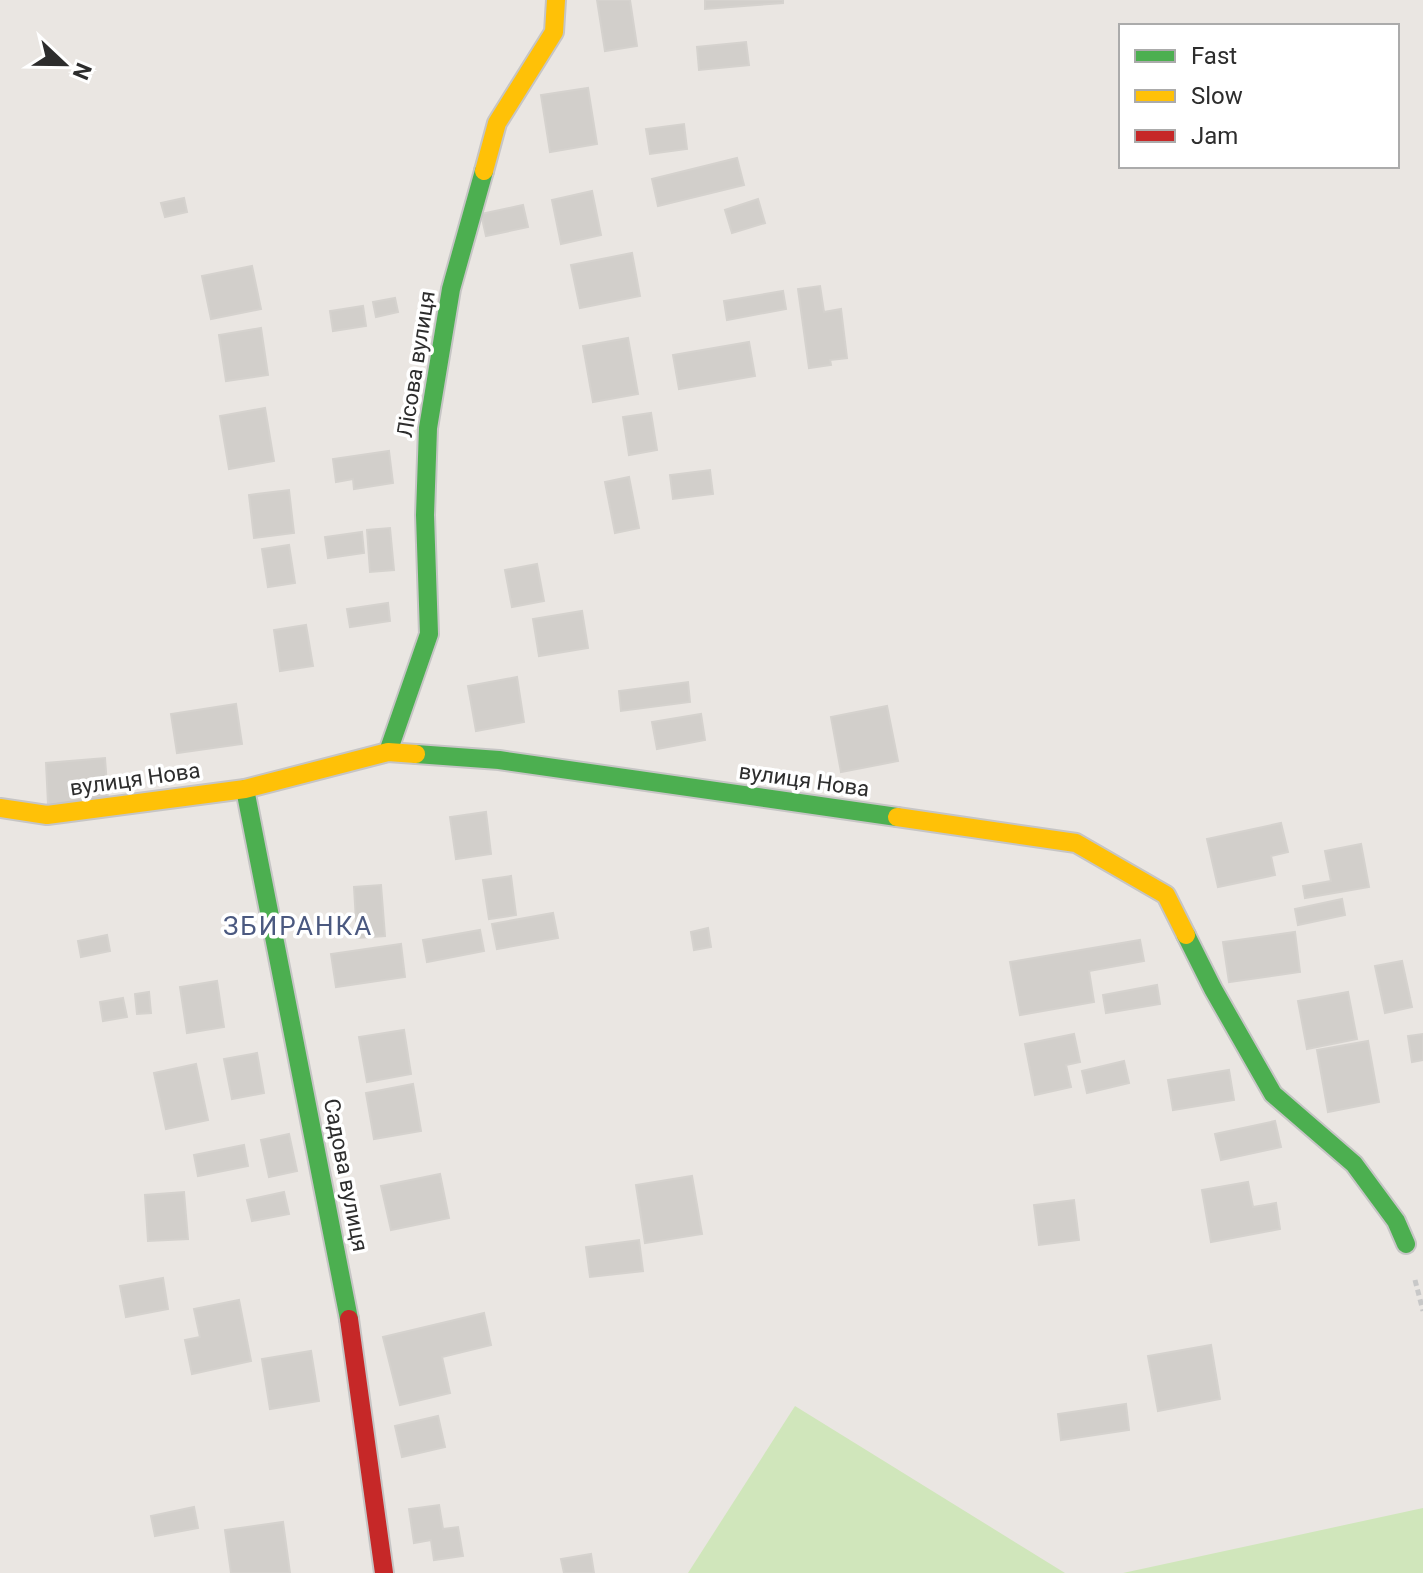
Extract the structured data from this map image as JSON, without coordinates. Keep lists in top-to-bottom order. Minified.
{"streets":{"street":["Лісова вулиця","вулиця Нова","Садова вулиця"]},"crossings":[["Лісова вулиця","вулиця Нова"],["вулиця Нова","Садова вулиця"]],"districts":["ЗБИРАНКА"],"legend":["Fast","Slow","Jam"],"north":"right"}
